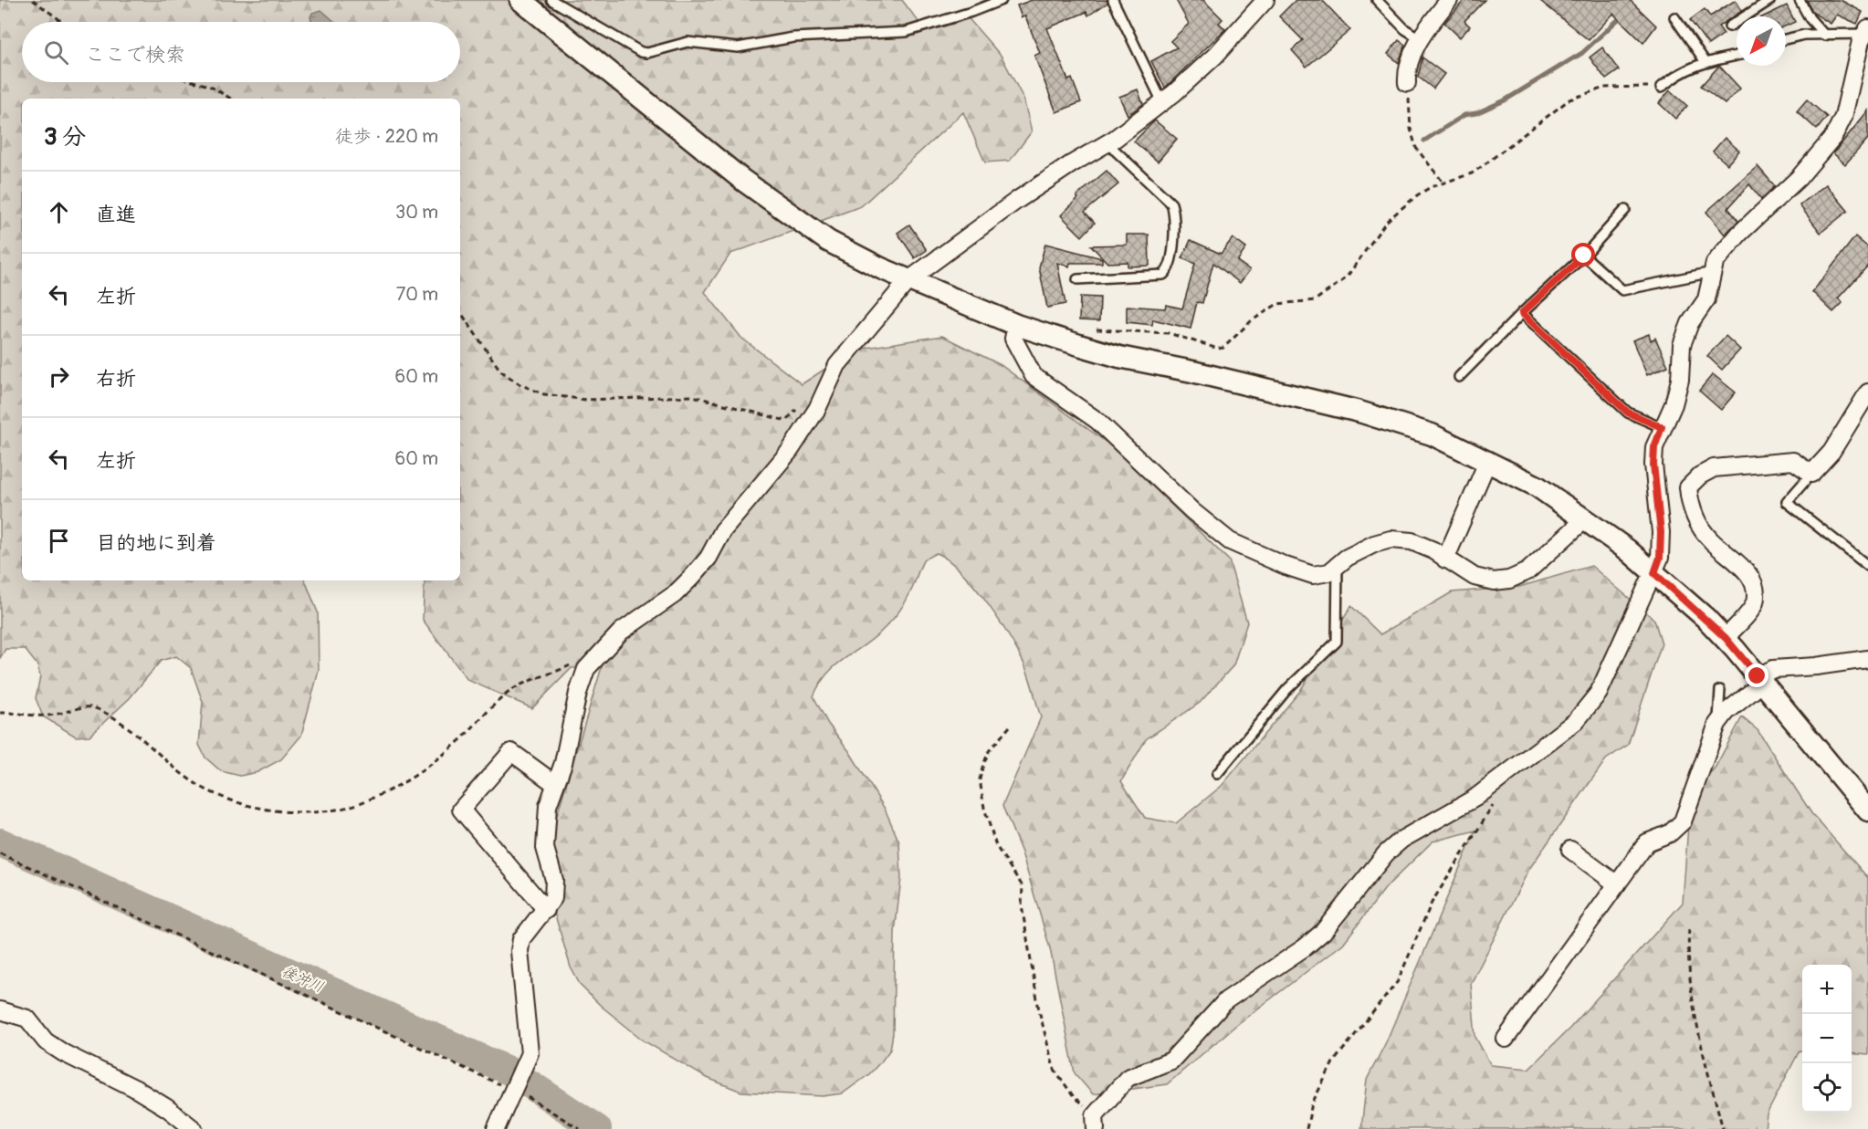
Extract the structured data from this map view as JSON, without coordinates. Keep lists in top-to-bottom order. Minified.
{"water":["後沖川"],"north":"bottom left","page":{"search":"ここで検索","heading":["3 分","徒歩 · 220 m"],"list":[["直進","30 m"],["左折","70 m"],["右折","60 m"],["左折","60 m"],"目的地に到着"],"map_buttons":["+","−"]}}
